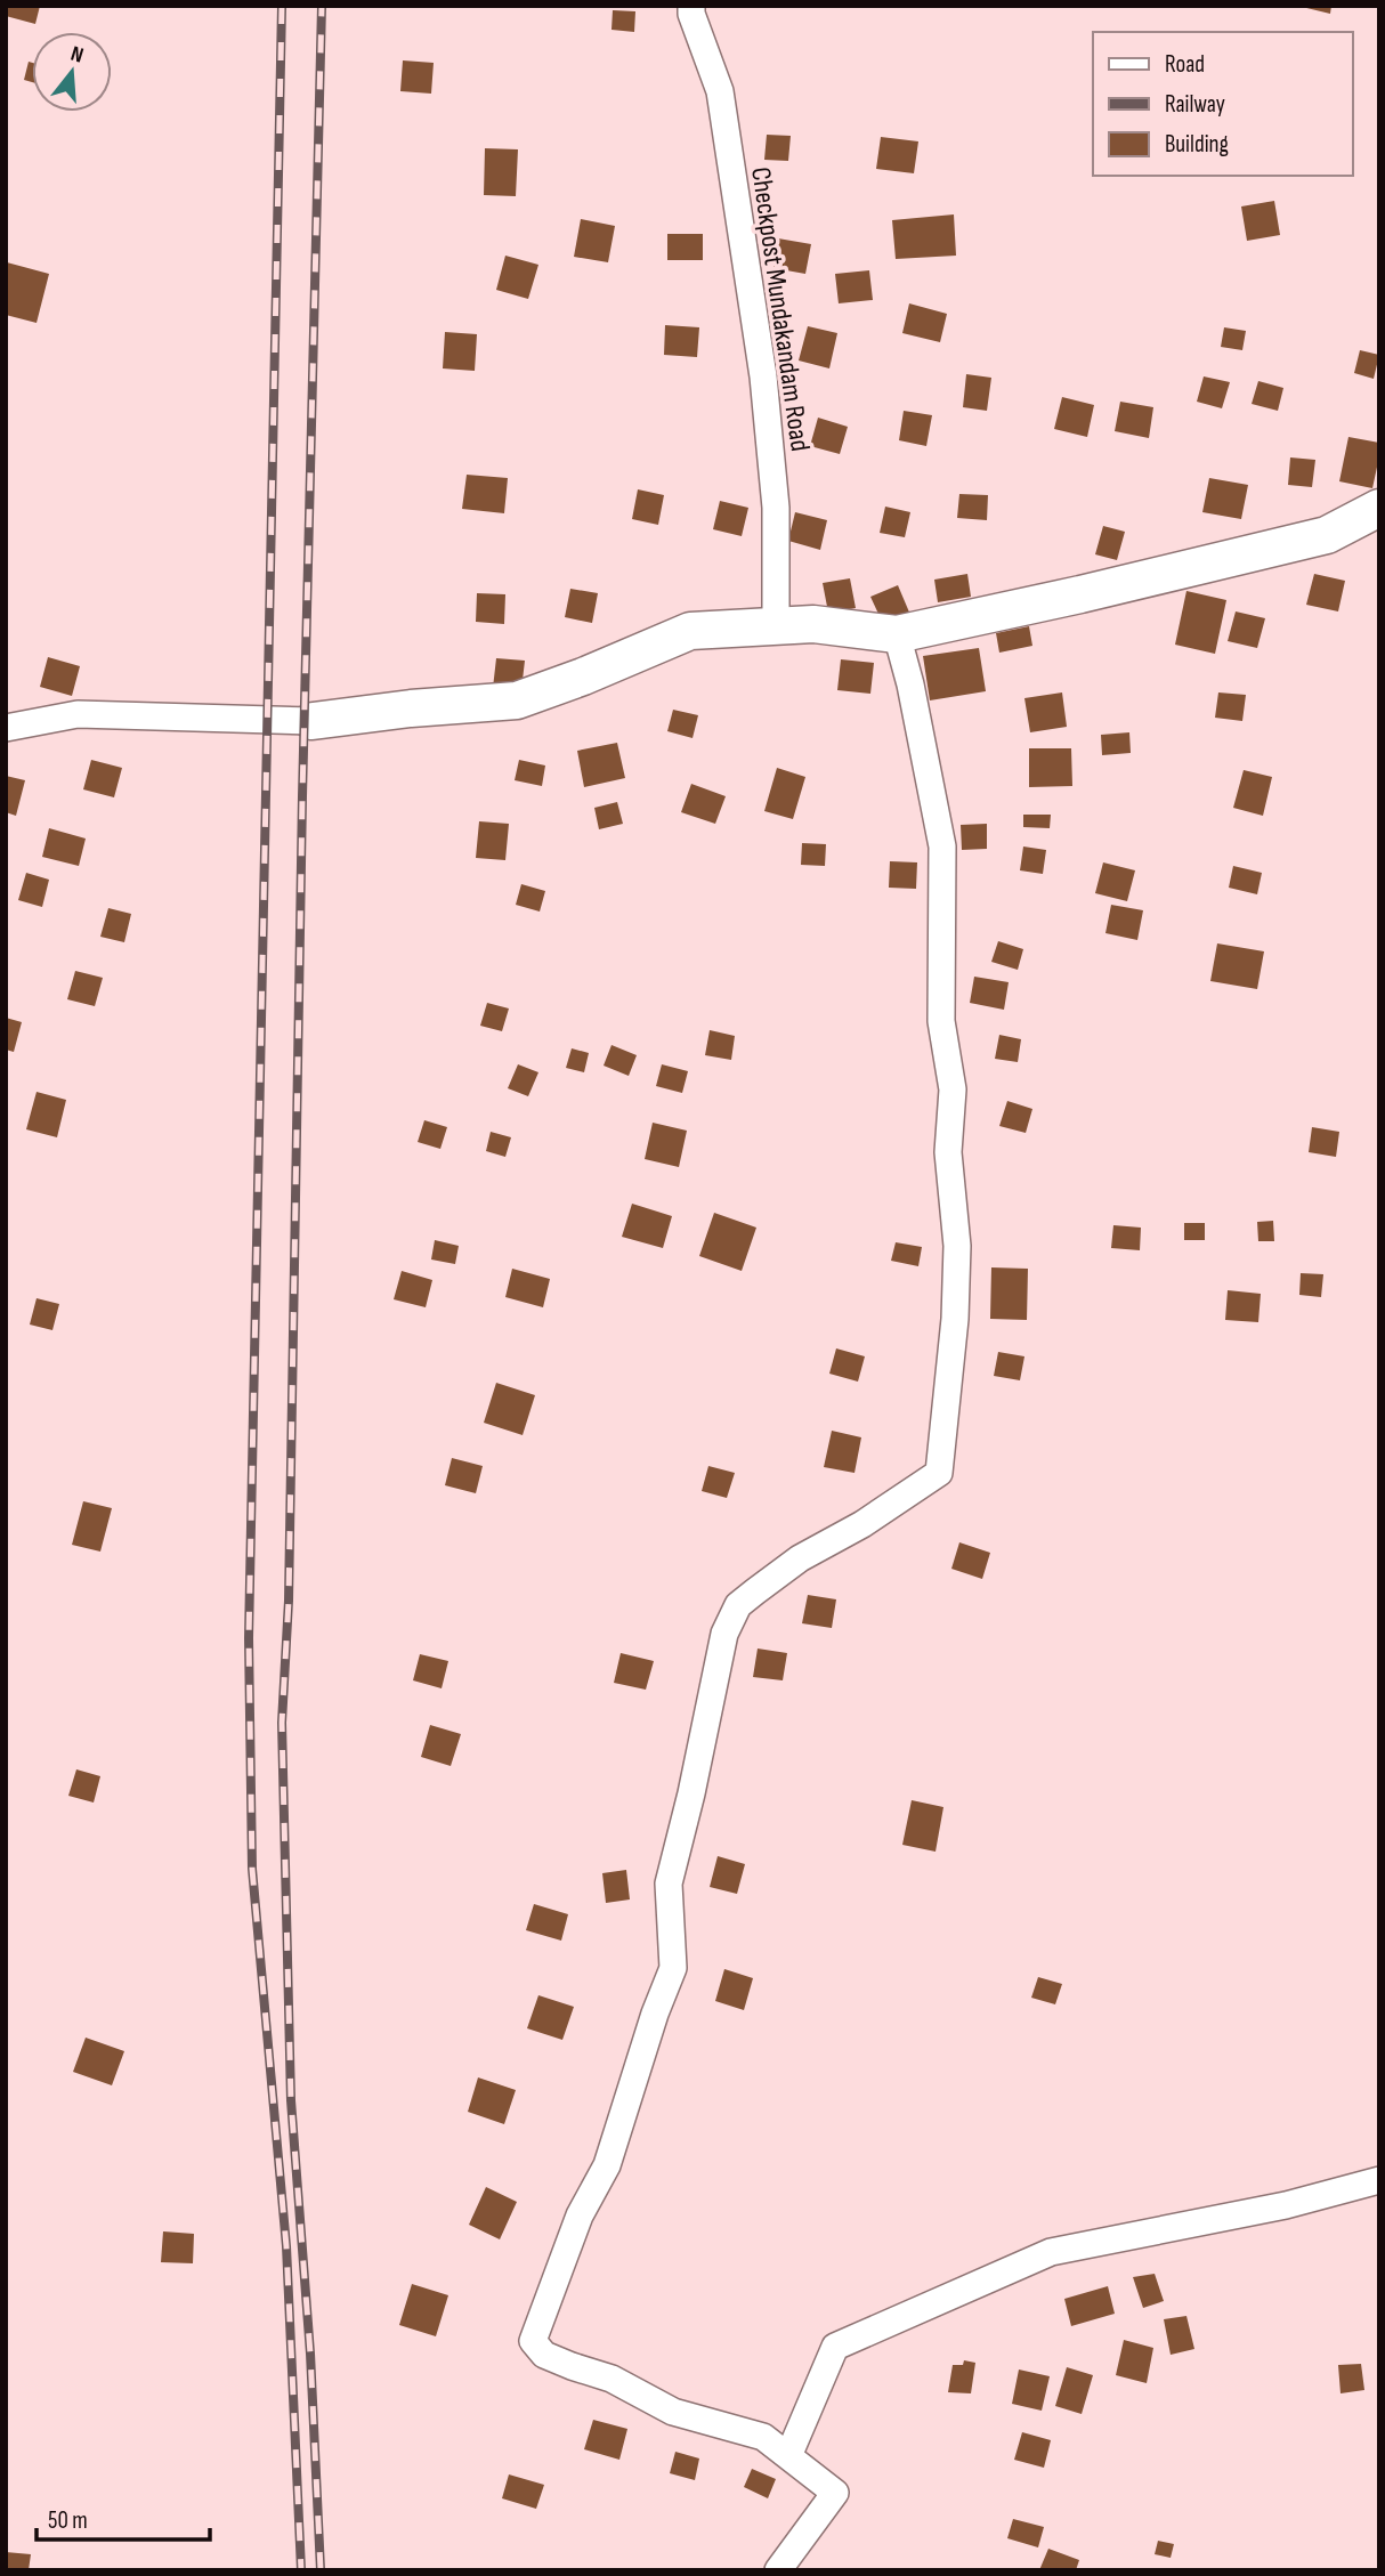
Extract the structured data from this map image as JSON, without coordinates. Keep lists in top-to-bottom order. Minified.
{"streets":{"street":["Checkpost Mundakandam Road"]},"legend":["Road","Railway","Building"],"scale_bar":"50 m","north":"top"}
